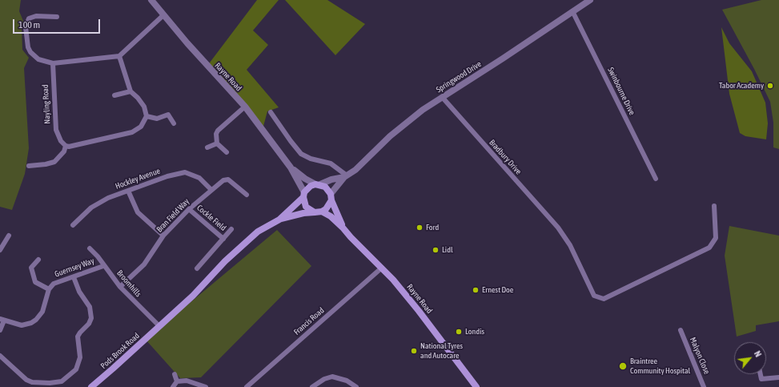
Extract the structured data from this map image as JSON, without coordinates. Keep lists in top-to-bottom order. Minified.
{"streets":{"main road":["Rayne Road","Pods Brook Road"],"street":["Springwood Drive","Swinbourne Drive","Nayling Road","Bradbury Drive","Hockley Avenue","Bran Field Way","Cockle Field","Guernsey Way","Broomhills","Francis Road","Malyon Close"]},"crossings":[["Rayne Road","Springwood Drive"],["Rayne Road","Francis Road"],["Springwood Drive","Swinbourne Drive"],["Springwood Drive","Bradbury Drive"],["Hockley Avenue","Bran Field Way"],["Bran Field Way","Cockle Field"],["Bran Field Way","Broomhills"],["Guernsey Way","Broomhills"],["Broomhills","Pods Brook Road"]],"places":["Tabor Academy","Ford","Lidl","Ernest Doe","Londis","National Tyres and Autocare","Braintree Community Hospital"],"scale_bar":"100 m","north":"top right"}
